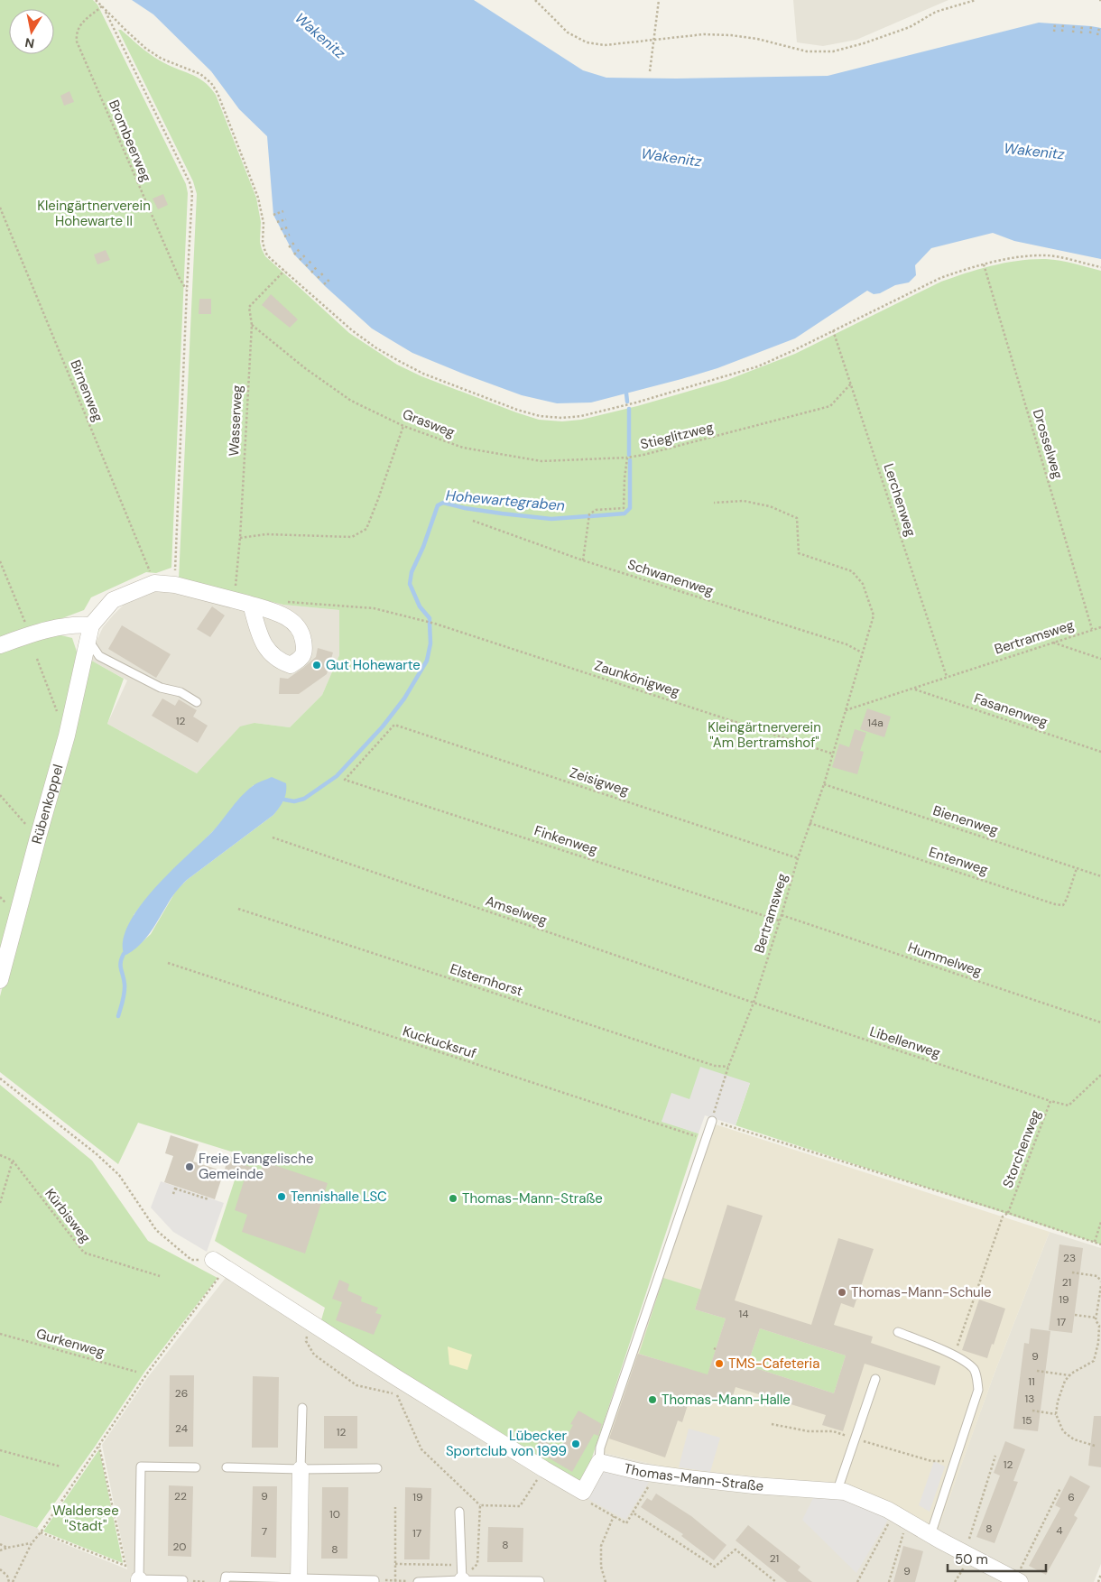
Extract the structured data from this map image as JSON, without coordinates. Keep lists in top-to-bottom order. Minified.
{"streets":{"street":["Rübenkoppel","Thomas-Mann-Straße"],"path":["Brombeerweg","Birnenweg","Wasserweg","Grasweg","Stieglitzweg","Drosselweg","Lerchenweg","Schwanenweg","Bertramsweg","Zaunkönigweg","Fasanenweg","Zeisigweg","Bienenweg","Finkenweg","Entenweg","Amselweg","Hummelweg","Elsternhorst","Kuckucksruf","Libellenweg","Storchenweg","Kürbisweg","Gurkenweg"]},"crossings":[["Wasserweg","Grasweg"],["Grasweg","Stieglitzweg"],["Stieglitzweg","Lerchenweg"],["Stieglitzweg","Schwanenweg"],["Drosselweg","Bertramsweg"],["Lerchenweg","Bertramsweg"],["Schwanenweg","Bertramsweg"],["Bertramsweg","Zaunkönigweg"],["Bertramsweg","Fasanenweg"],["Bertramsweg","Zeisigweg"],["Bertramsweg","Bienenweg"],["Bertramsweg","Finkenweg"],["Bertramsweg","Entenweg"],["Bertramsweg","Amselweg"],["Bertramsweg","Hummelweg"],["Bertramsweg","Elsternhorst"],["Bertramsweg","Libellenweg"],["Zeisigweg","Finkenweg"],["Bienenweg","Entenweg"],["Amselweg","Libellenweg"],["Libellenweg","Storchenweg"]],"water":["Wakenitz","Hohewartegraben"],"parks":["Kleingärtnerverein Hohewarte II","Kleingärtnerverein \"Am Bertramshof\"","Waldersee \"Stadt\""],"places":["Gut Hohewarte","Freie Evangelische Gemeinde","Tennishalle LSC","Thomas-Mann-Straße","Thomas-Mann-Schule","TMS-Cafeteria","Thomas-Mann-Halle","Lübecker Sportclub von 1999"],"house_numbers":["12","14a","23","21","19","14","17","9","11","26","13","15","24","12","12","22","9","19","6","10","8","4","7","17","8","20","8","21","9"],"scale_bar":"50 m","north":"bottom"}
